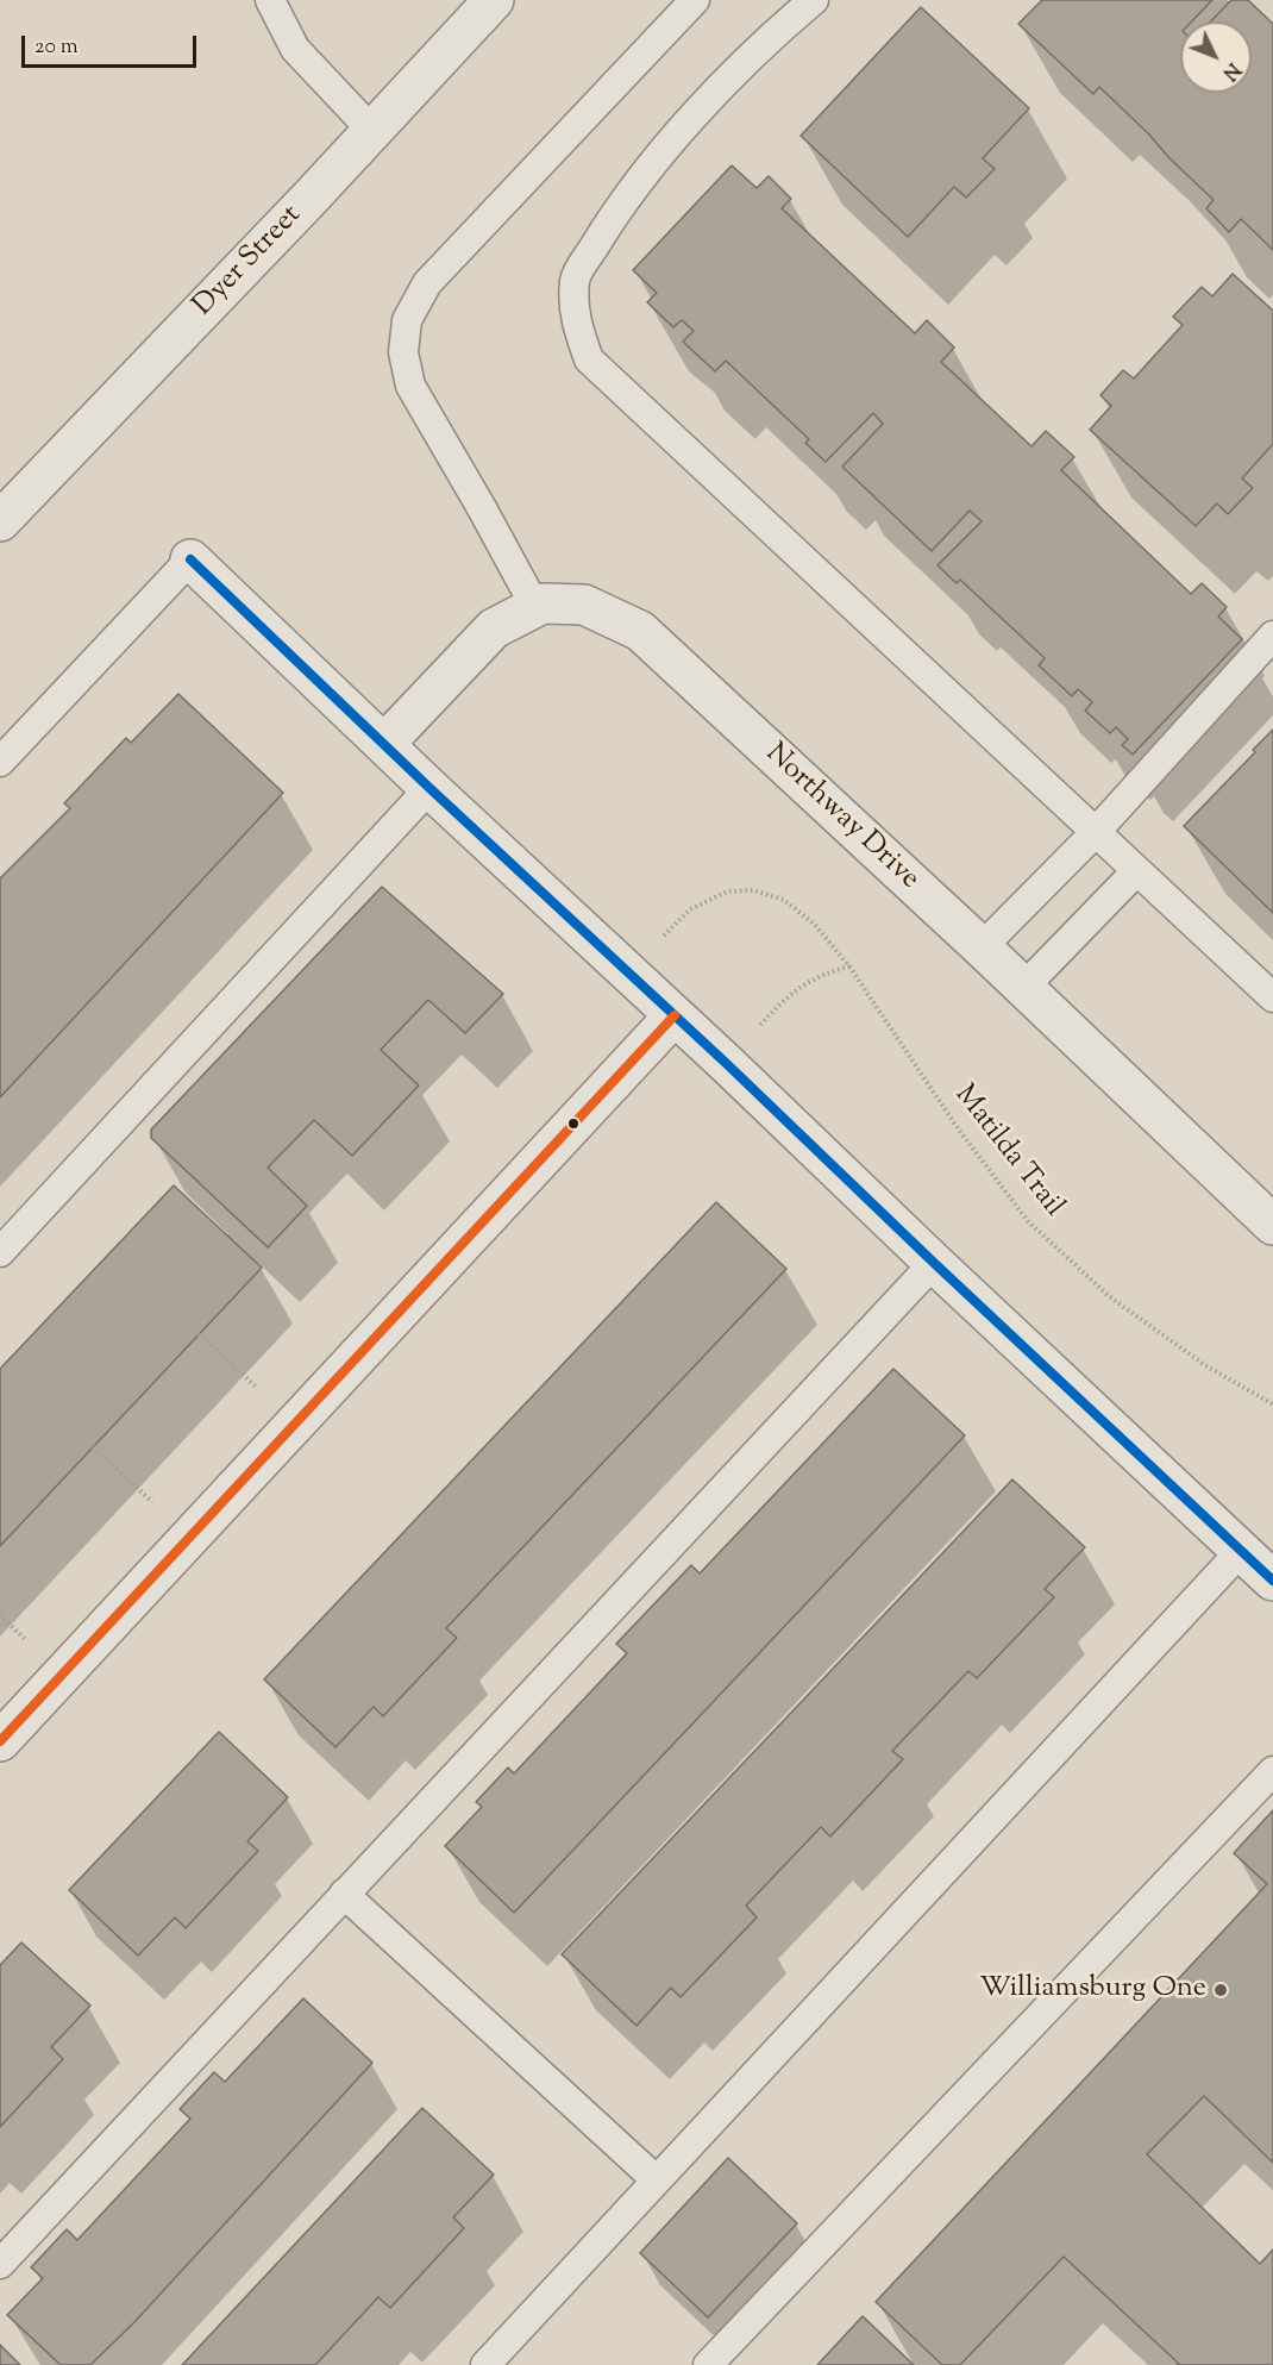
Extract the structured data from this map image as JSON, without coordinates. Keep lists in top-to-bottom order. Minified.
{"streets":{"street":["Dyer Street","Northway Drive"],"path":["Matilda Trail"]},"places":["Williamsburg One"],"scale_bar":"20 m","north":"bottom right"}
